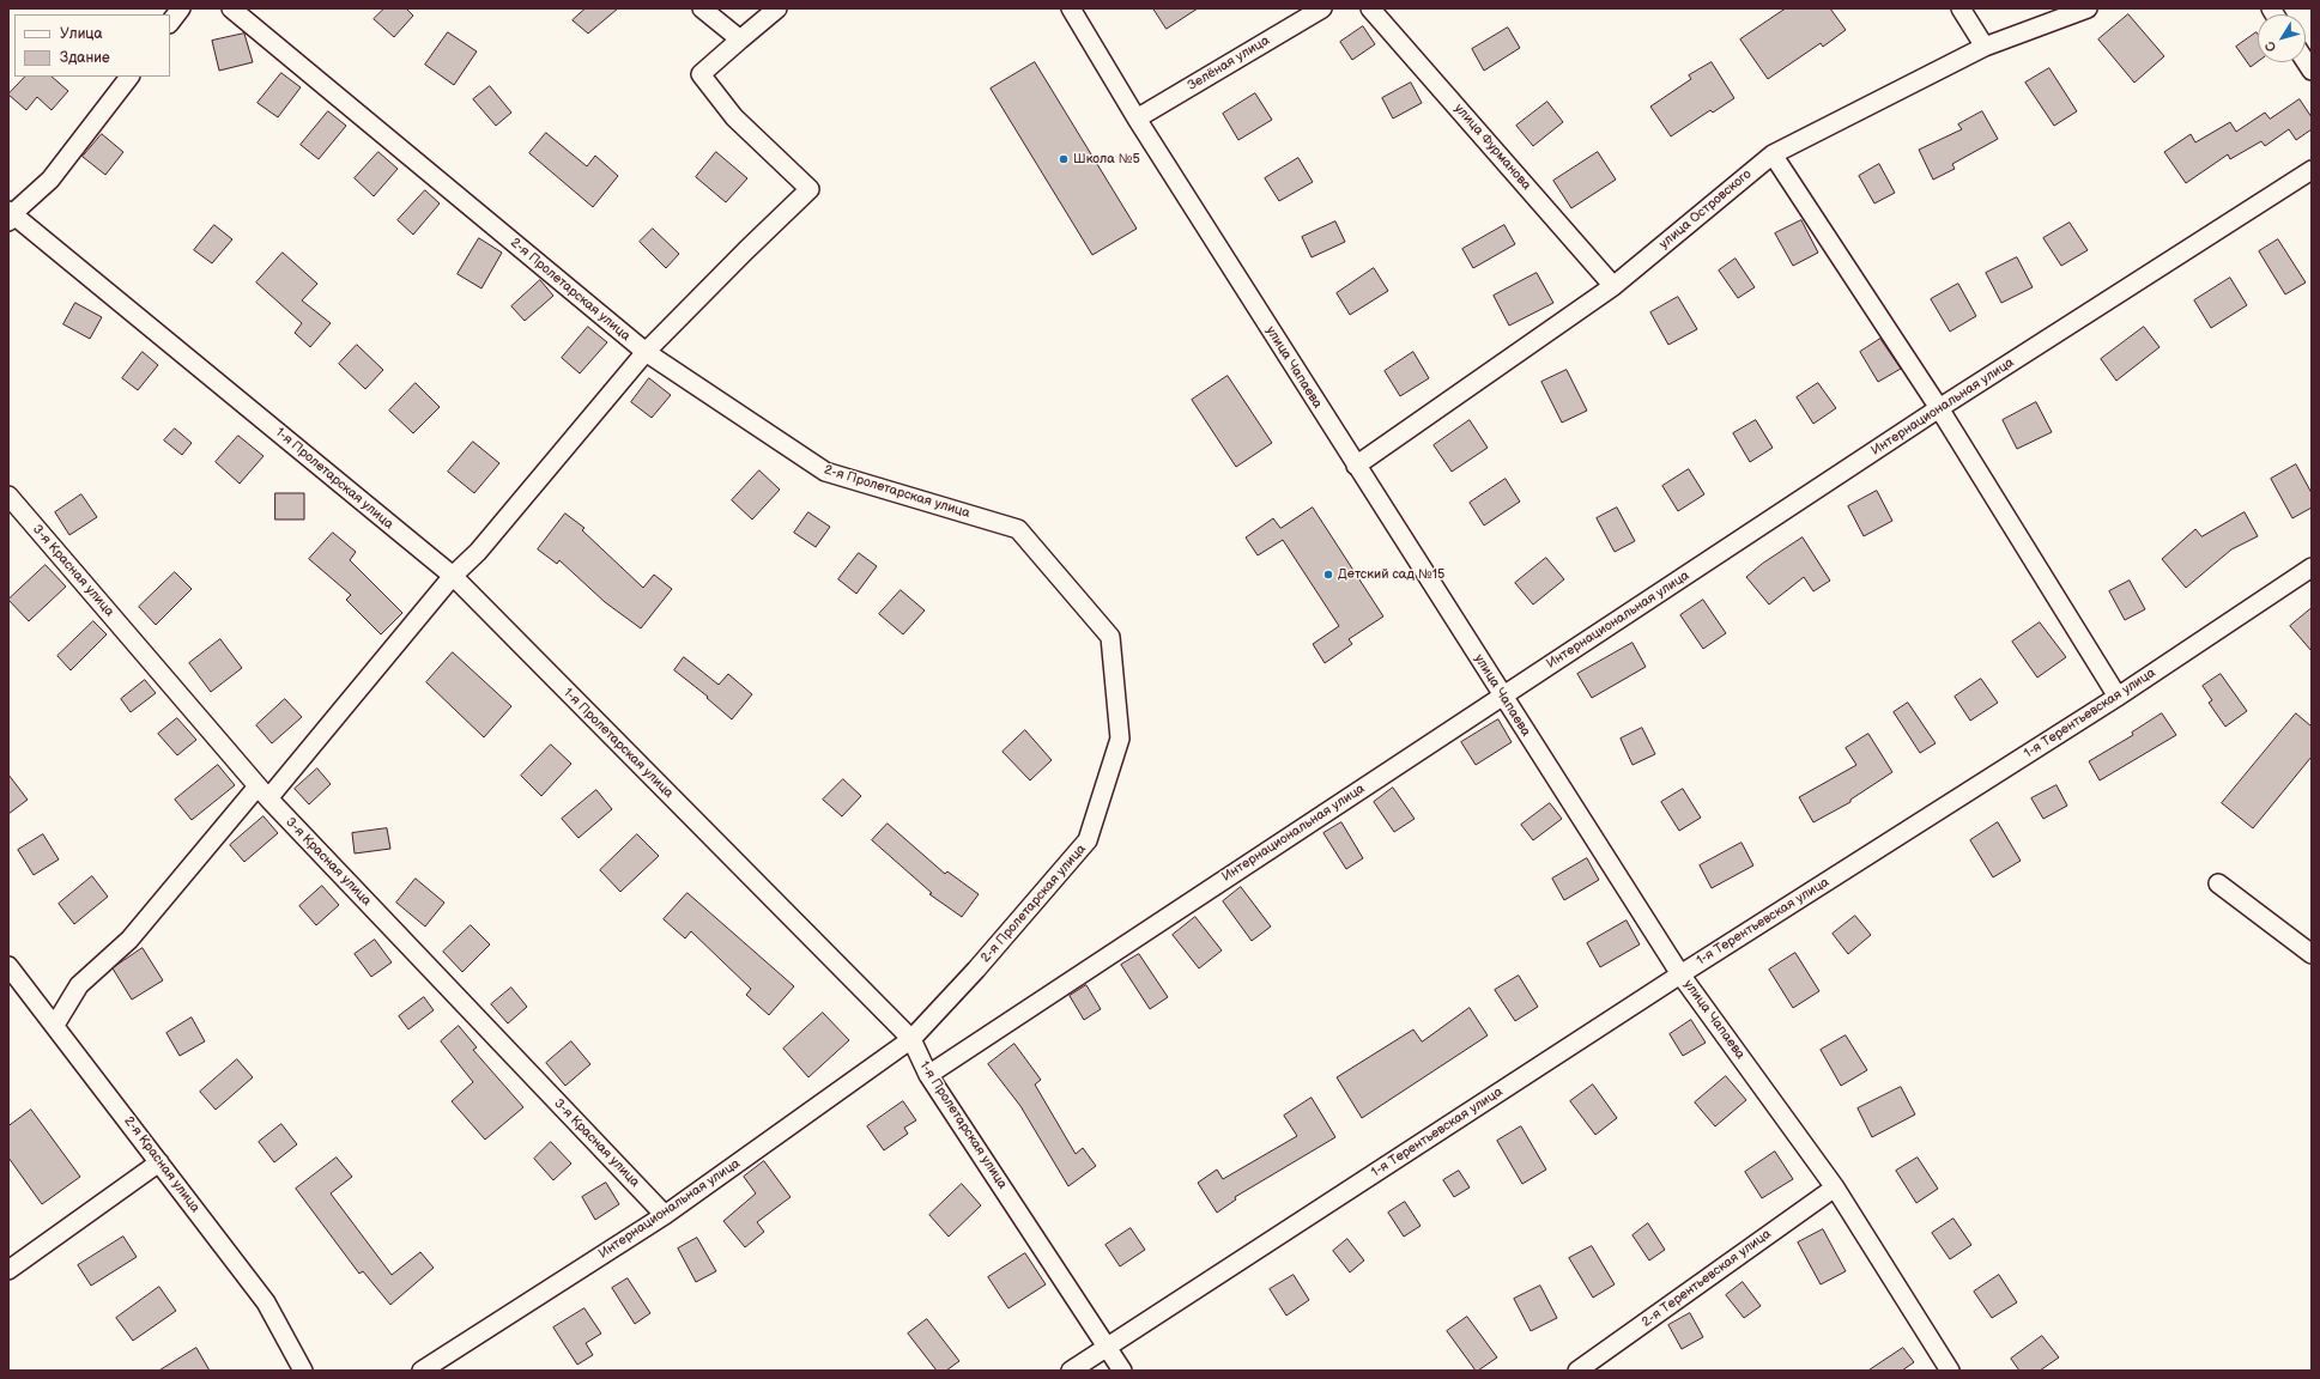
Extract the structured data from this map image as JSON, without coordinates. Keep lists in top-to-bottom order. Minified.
{"streets":{"street":["Зелёная улица","улица Фурманова","улица Островского","2-я Пролетарская улица","улица Чапаева","Интернациональная улица","1-я Пролетарская улица","3-я Красная улица","1-я Терентьевская улица","2-я Красная улица","2-я Терентьевская улица"]},"crossings":[["Зелёная улица","улица Чапаева"],["улица Фурманова","улица Островского"],["улица Островского","улица Чапаева"],["2-я Пролетарская улица","Интернациональная улица"],["2-я Пролетарская улица","1-я Пролетарская улица"],["улица Чапаева","Интернациональная улица"],["улица Чапаева","1-я Терентьевская улица"],["улица Чапаева","2-я Терентьевская улица"],["Интернациональная улица","1-я Пролетарская улица"],["Интернациональная улица","3-я Красная улица"],["1-я Пролетарская улица","1-я Терентьевская улица"]],"places":["Школа №5","Детский сад №15"],"legend":["Улица","Здание"],"north":"bottom left"}
